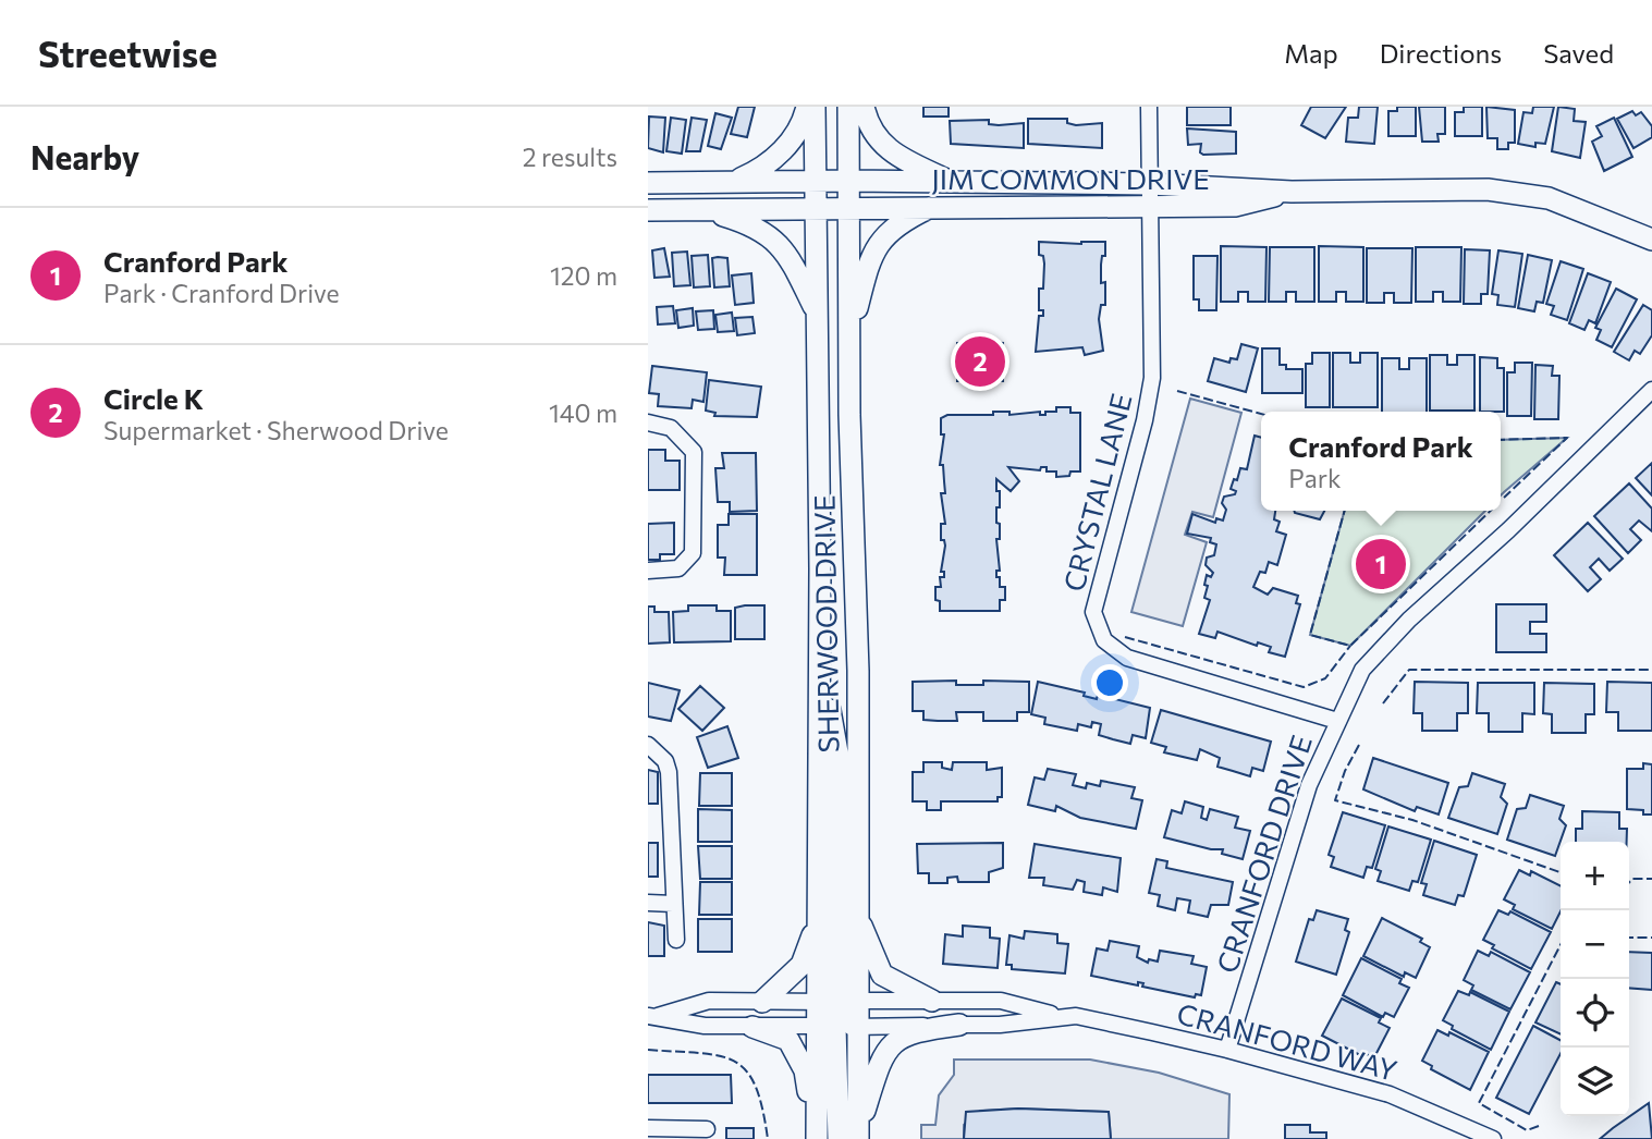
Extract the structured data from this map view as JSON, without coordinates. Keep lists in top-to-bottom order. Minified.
{"streets":{"main road":["JIM COMMON DRIVE","SHERWOOD DRIVE"],"street":["CRYSTAL LANE","CRANFORD DRIVE","CRANFORD WAY"]},"crossings":[["JIM COMMON DRIVE","CRYSTAL LANE"],["JIM COMMON DRIVE","SHERWOOD DRIVE"],["CRYSTAL LANE","CRANFORD DRIVE"],["SHERWOOD DRIVE","CRANFORD WAY"],["CRANFORD DRIVE","CRANFORD WAY"]],"page":{"header":"Streetwise","nav":["Map","Directions","Saved"],"heading":["Nearby","2 results"],"list":[{"mark":"1","name":"Cranford Park","note":"Park · Cranford Drive","value":"120 m"},{"mark":"2","name":"Circle K","note":"Supermarket · Sherwood Drive","value":"140 m"}],"pins":["2","1"],"popup":["Cranford Park","Park"],"map_buttons":["+","−"]}}
